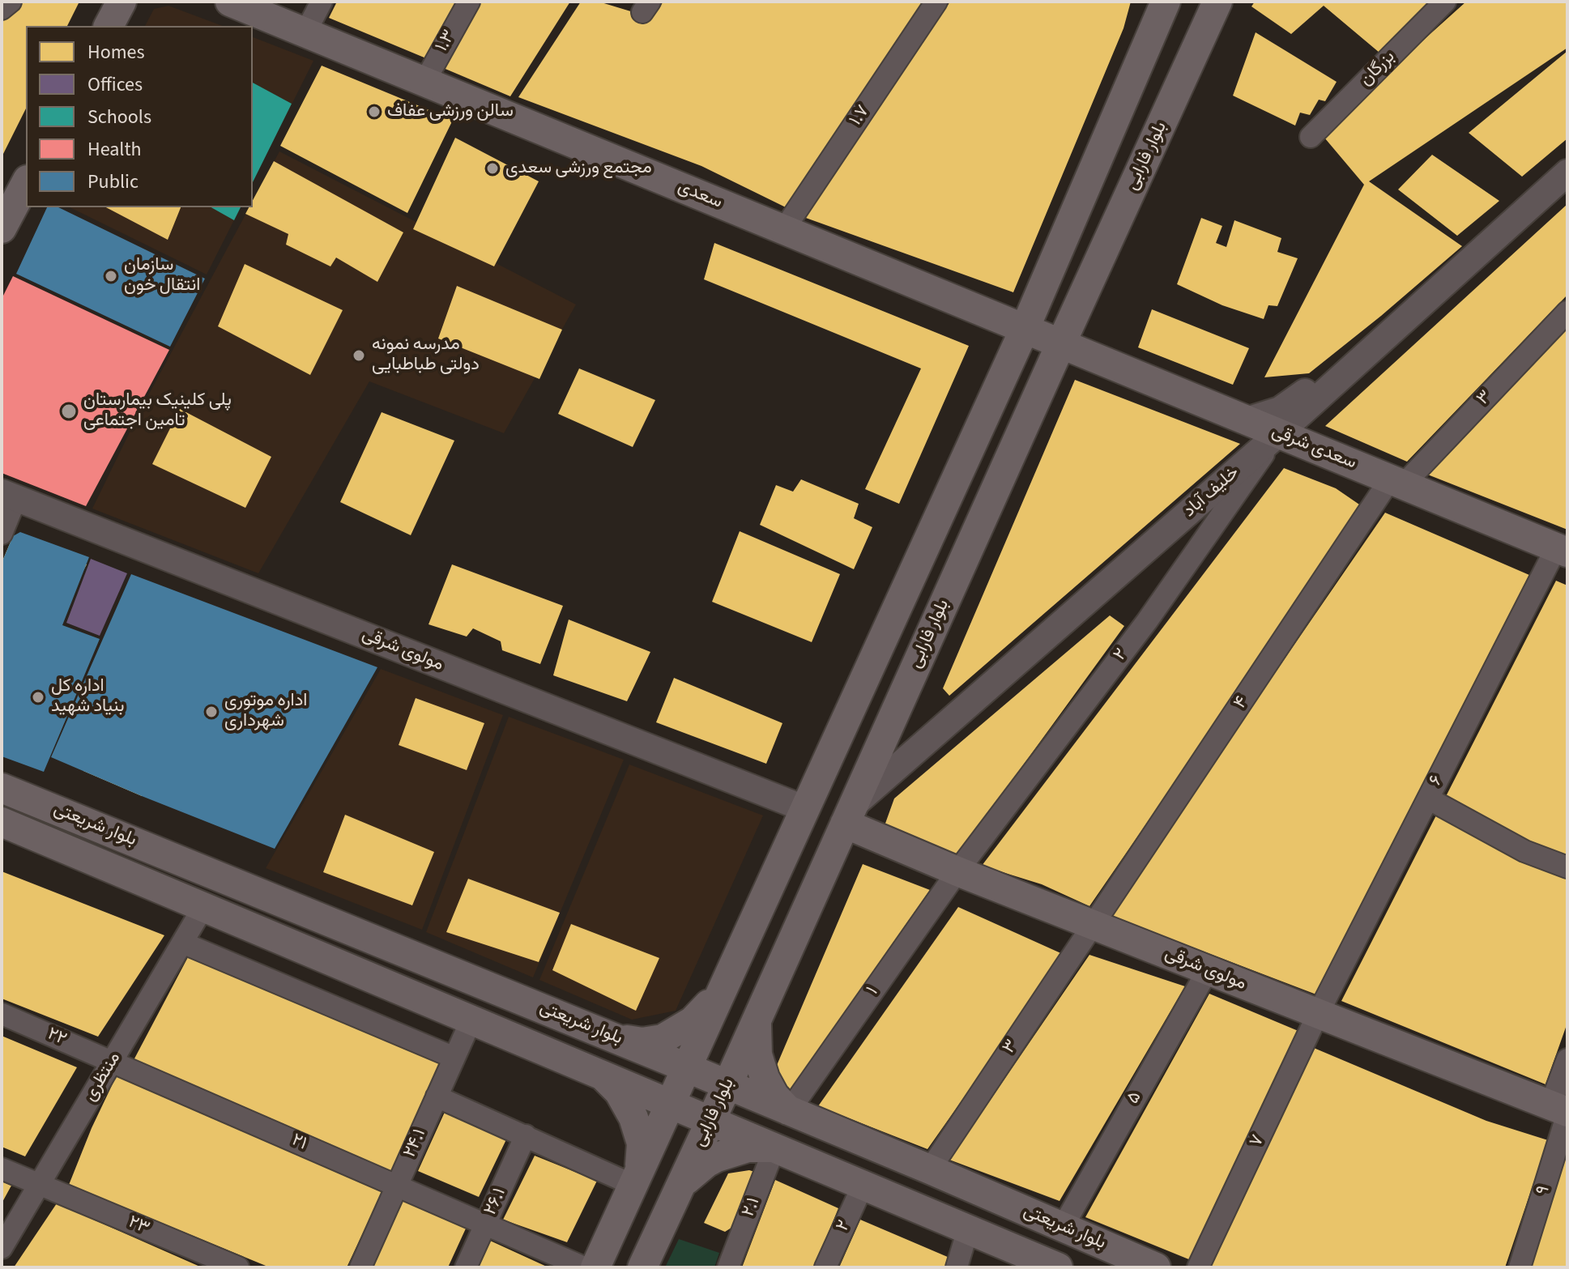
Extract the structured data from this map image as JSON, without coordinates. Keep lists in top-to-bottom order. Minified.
{"streets":{"main road":["بلوار فارابی","سعدی","سعدی شرقی","مولوی شرقی","بلوار شریعتی"],"street":["۱.۳","بزرگان","۱.۷","۳","خلیف آباد","۲","۴","۶","۱","۲۲","منتظری","۵","۷","۲۱","۲۴.۱","۹","۲۶.۱","۲.۱","۲۳"]},"crossings":[["۱.۳","سعدی"],["۱.۷","سعدی"],["بلوار فارابی","سعدی"],["بلوار فارابی","سعدی شرقی"],["بلوار فارابی","خلیف آباد"],["بلوار فارابی","مولوی شرقی"],["بلوار فارابی","بلوار شریعتی"],["سعدی","سعدی شرقی"],["۳","سعدی شرقی"],["۳","مولوی شرقی"],["۳","۴"],["۳","بلوار شریعتی"],["سعدی شرقی","خلیف آباد"],["سعدی شرقی","۲"],["سعدی شرقی","۴"],["سعدی شرقی","۶"],["خلیف آباد","مولوی شرقی"],["خلیف آباد","۲"],["مولوی شرقی","۲"],["مولوی شرقی","۴"],["مولوی شرقی","۶"],["مولوی شرقی","۱"],["مولوی شرقی","۵"],["مولوی شرقی","۷"],["مولوی شرقی","۹"],["۲","بلوار شریعتی"],["۲","۱"],["۶","۷"],["بلوار شریعتی","۱"],["بلوار شریعتی","منتظری"],["بلوار شریعتی","۵"],["بلوار شریعتی","۲۴.۱"],["بلوار شریعتی","۲.۱"],["۲۲","منتظری"],["۲۲","۲۱"],["منتظری","۲۱"],["منتظری","۲۳"],["۲۱","۲۴.۱"],["۲۱","۲۶.۱"]],"places":["سالن ورزشی عفاف","مجتمع ورزشی سعدی","سازمان انتقال خون","مدرسه نمونه دولتی طباطبایی","پلی کلینیک بیمارستان تامین اجتماعی","اداره کل بنیاد شهید","اداره موتوری شهرداری"],"legend":["Homes","Offices","Schools","Health","Public"]}
